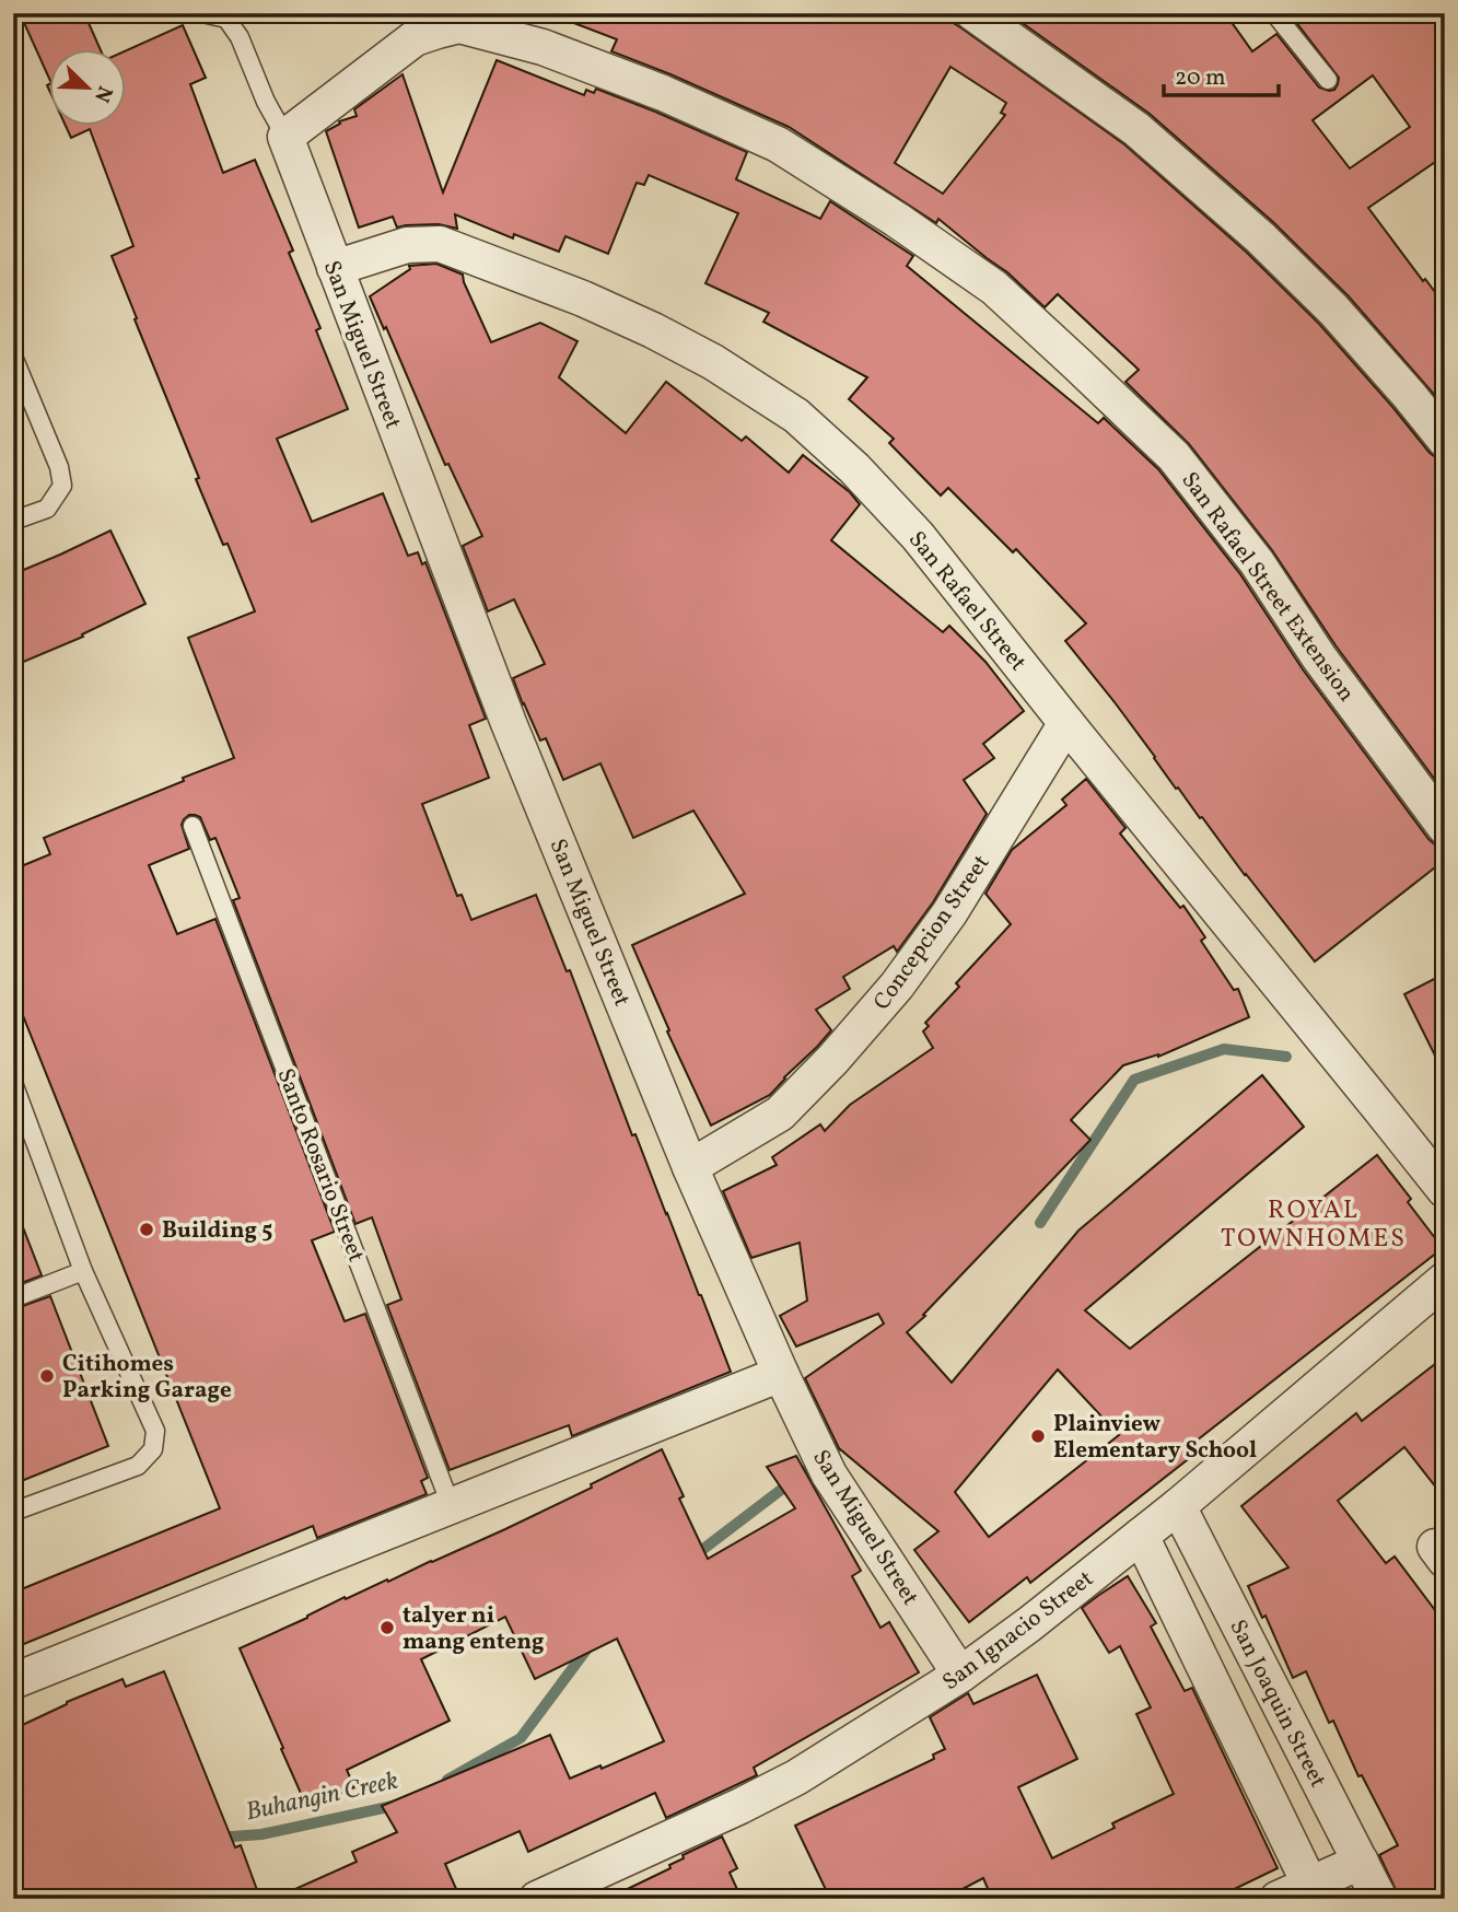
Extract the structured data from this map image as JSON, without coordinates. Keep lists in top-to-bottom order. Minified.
{"streets":{"street":["San Miguel Street","San Rafael Street Extension","San Rafael Street","Concepcion Street","San Ignacio Street","San Joaquin Street"],"lane":["Santo Rosario Street"]},"crossings":[["San Miguel Street","San Rafael Street Extension"],["San Miguel Street","San Rafael Street"],["San Miguel Street","Concepcion Street"],["San Miguel Street","San Ignacio Street"],["San Rafael Street","Concepcion Street"],["San Ignacio Street","San Joaquin Street"]],"districts":["ROYAL TOWNHOMES"],"water":["Buhangin Creek"],"places":["Building 5","Citihomes Parking Garage","Plainview Elementary School","talyer ni mang enteng"],"scale_bar":"20 m","north":"bottom right"}
